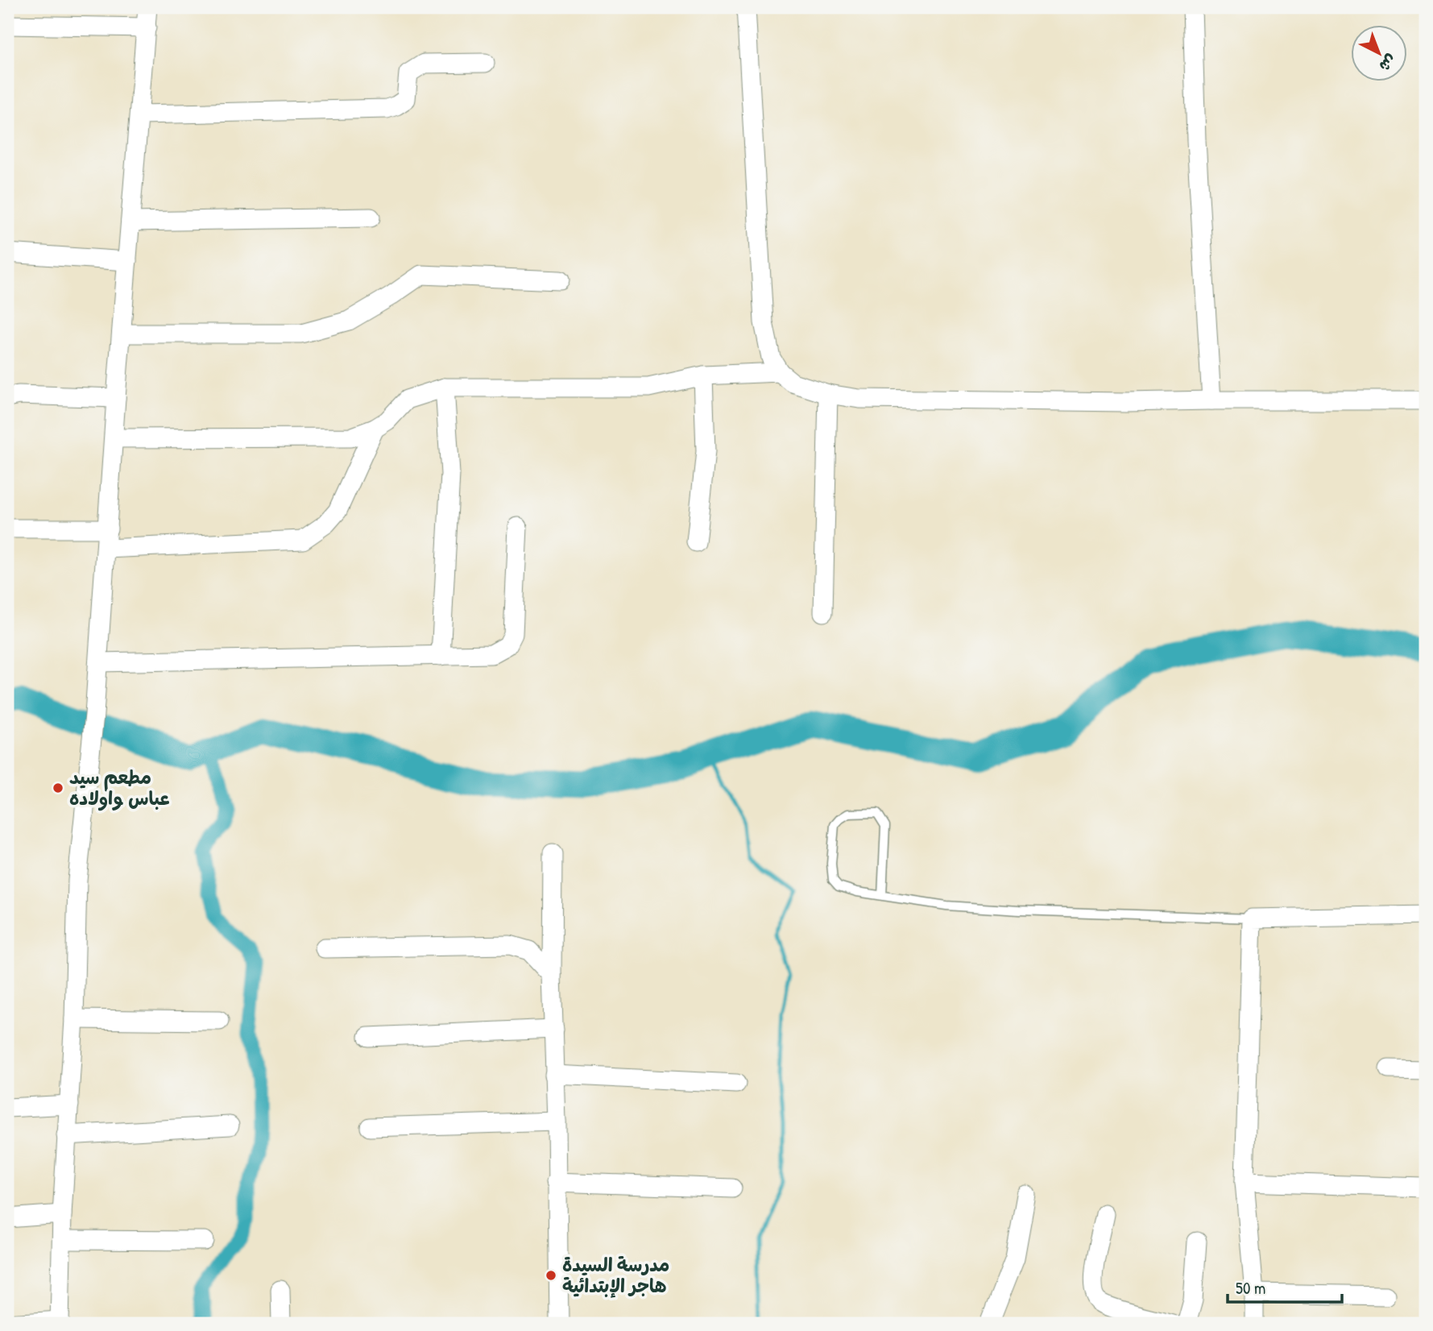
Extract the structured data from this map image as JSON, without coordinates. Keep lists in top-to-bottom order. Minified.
{"places":["مطعم سيد عباس واولاده","مدرسة السيدة هاجر الإبتدائية"],"scale_bar":"50 m","north":"bottom right"}
